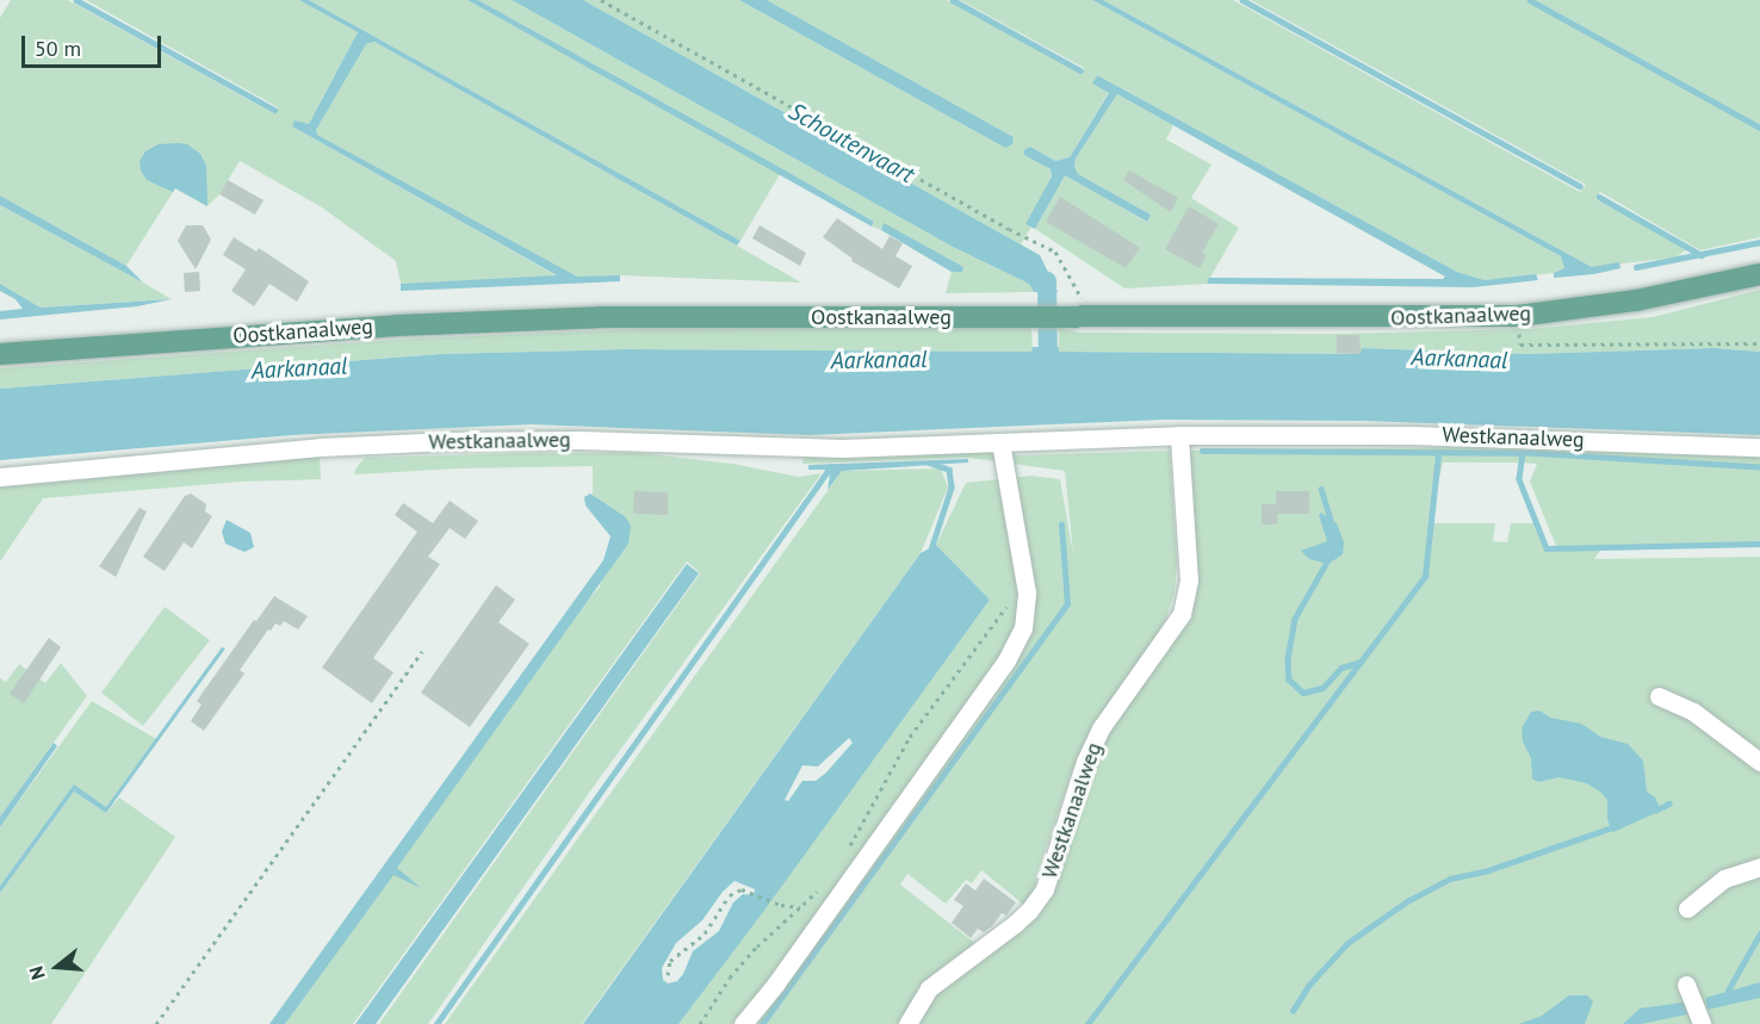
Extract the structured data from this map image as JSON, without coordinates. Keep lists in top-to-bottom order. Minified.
{"streets":{"main road":["Oostkanaalweg"],"street":["Westkanaalweg"]},"water":["Schoutenvaart","Aarkanaal"],"scale_bar":"50 m","north":"left"}
